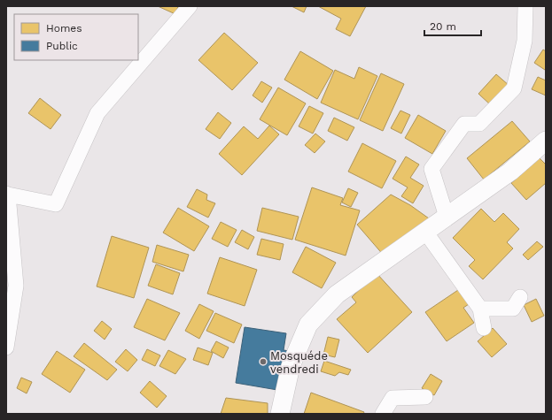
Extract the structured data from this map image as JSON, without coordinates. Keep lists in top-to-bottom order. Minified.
{"places":["Mosquéde vendredi"],"legend":["Homes","Public"],"scale_bar":"20 m"}
